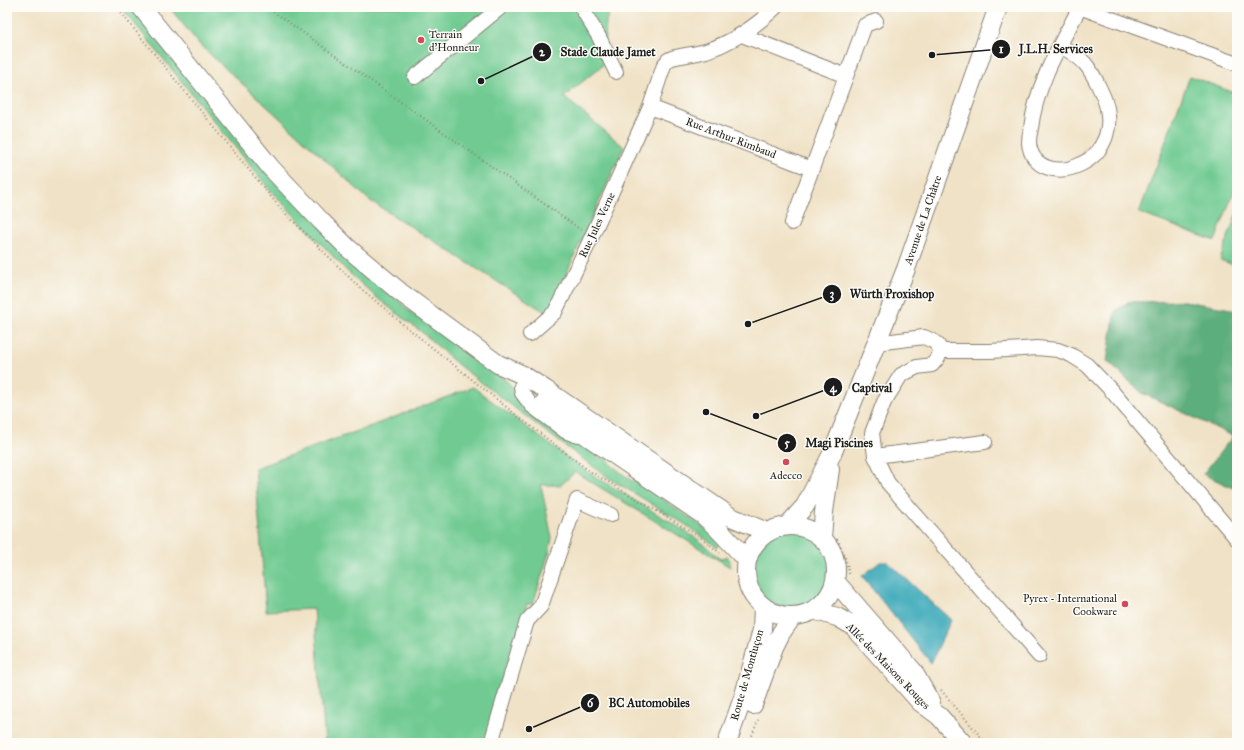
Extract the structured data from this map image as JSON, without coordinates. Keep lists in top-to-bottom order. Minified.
{"streets":{"main road":["Avenue de La Châtre","Allée des Maisons Rouges","Route de Montluçon"],"street":["Rue Arthur Rimbaud","Rue Jules Verne"]},"crossings":[["Rue Arthur Rimbaud","Rue Jules Verne"],["Avenue de La Châtre","Allée des Maisons Rouges"],["Avenue de La Châtre","Route de Montluçon"],["Allée des Maisons Rouges","Route de Montluçon"]],"places":["Terrain d'Honneur","J.L.H. Services","Stade Claude Jamet","Würth Proxishop","Magi Piscines","Captival","Adecco","Pyrex - International Cookware","BC Automobiles"]}
